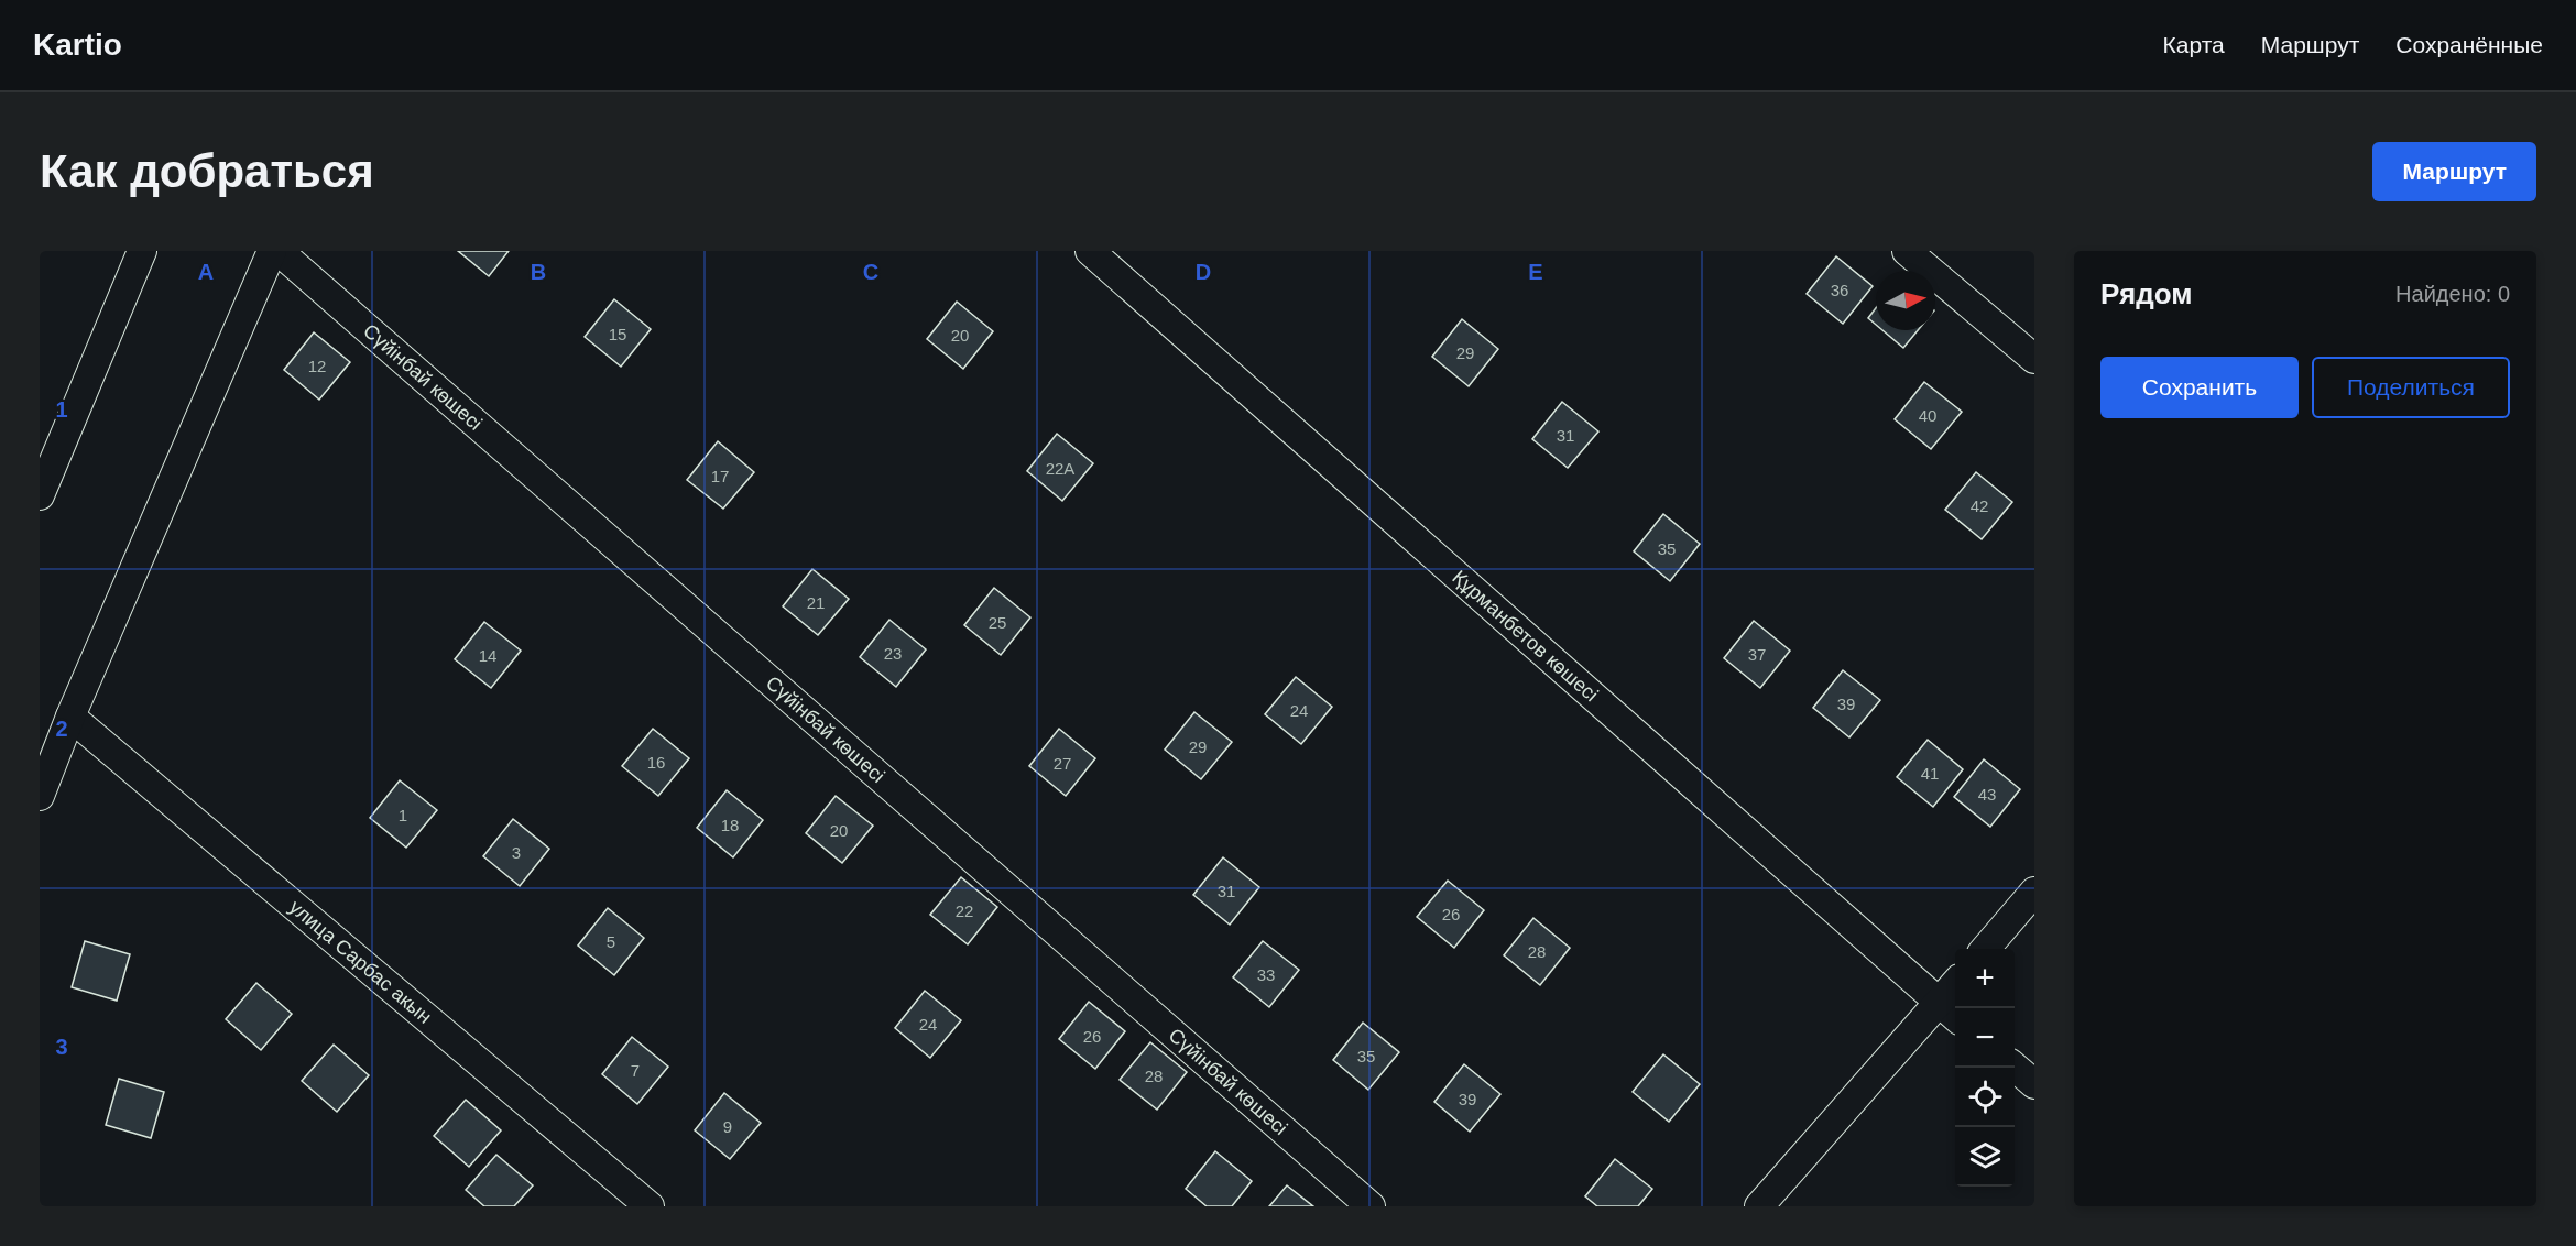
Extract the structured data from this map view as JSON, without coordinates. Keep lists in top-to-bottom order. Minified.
{"streets":{"street":["Сүйінбай көшесі","Құрманбетов көшесі","улица Сарбас акын"]},"house_numbers":["36","15","20","29","12","40","31","22А","17","42","35","21","25","23","37","14","39","24","29","16","27","41","43","1","18","20","3","31","22","26","5","28","33","24","26","35","7","28","39","9"],"north":"right","page":{"header":"Kartio","nav":["Карта","Маршрут","Сохранённые"],"buttons":["Маршрут",["Сохранить","Поделиться"]],"title":"Как добраться","heading":["Рядом","Найдено: 0"],"map_buttons":["+","−"]},"grid":{"columns":["A","B","C","D","E"],"rows":["1","2","3"]}}
